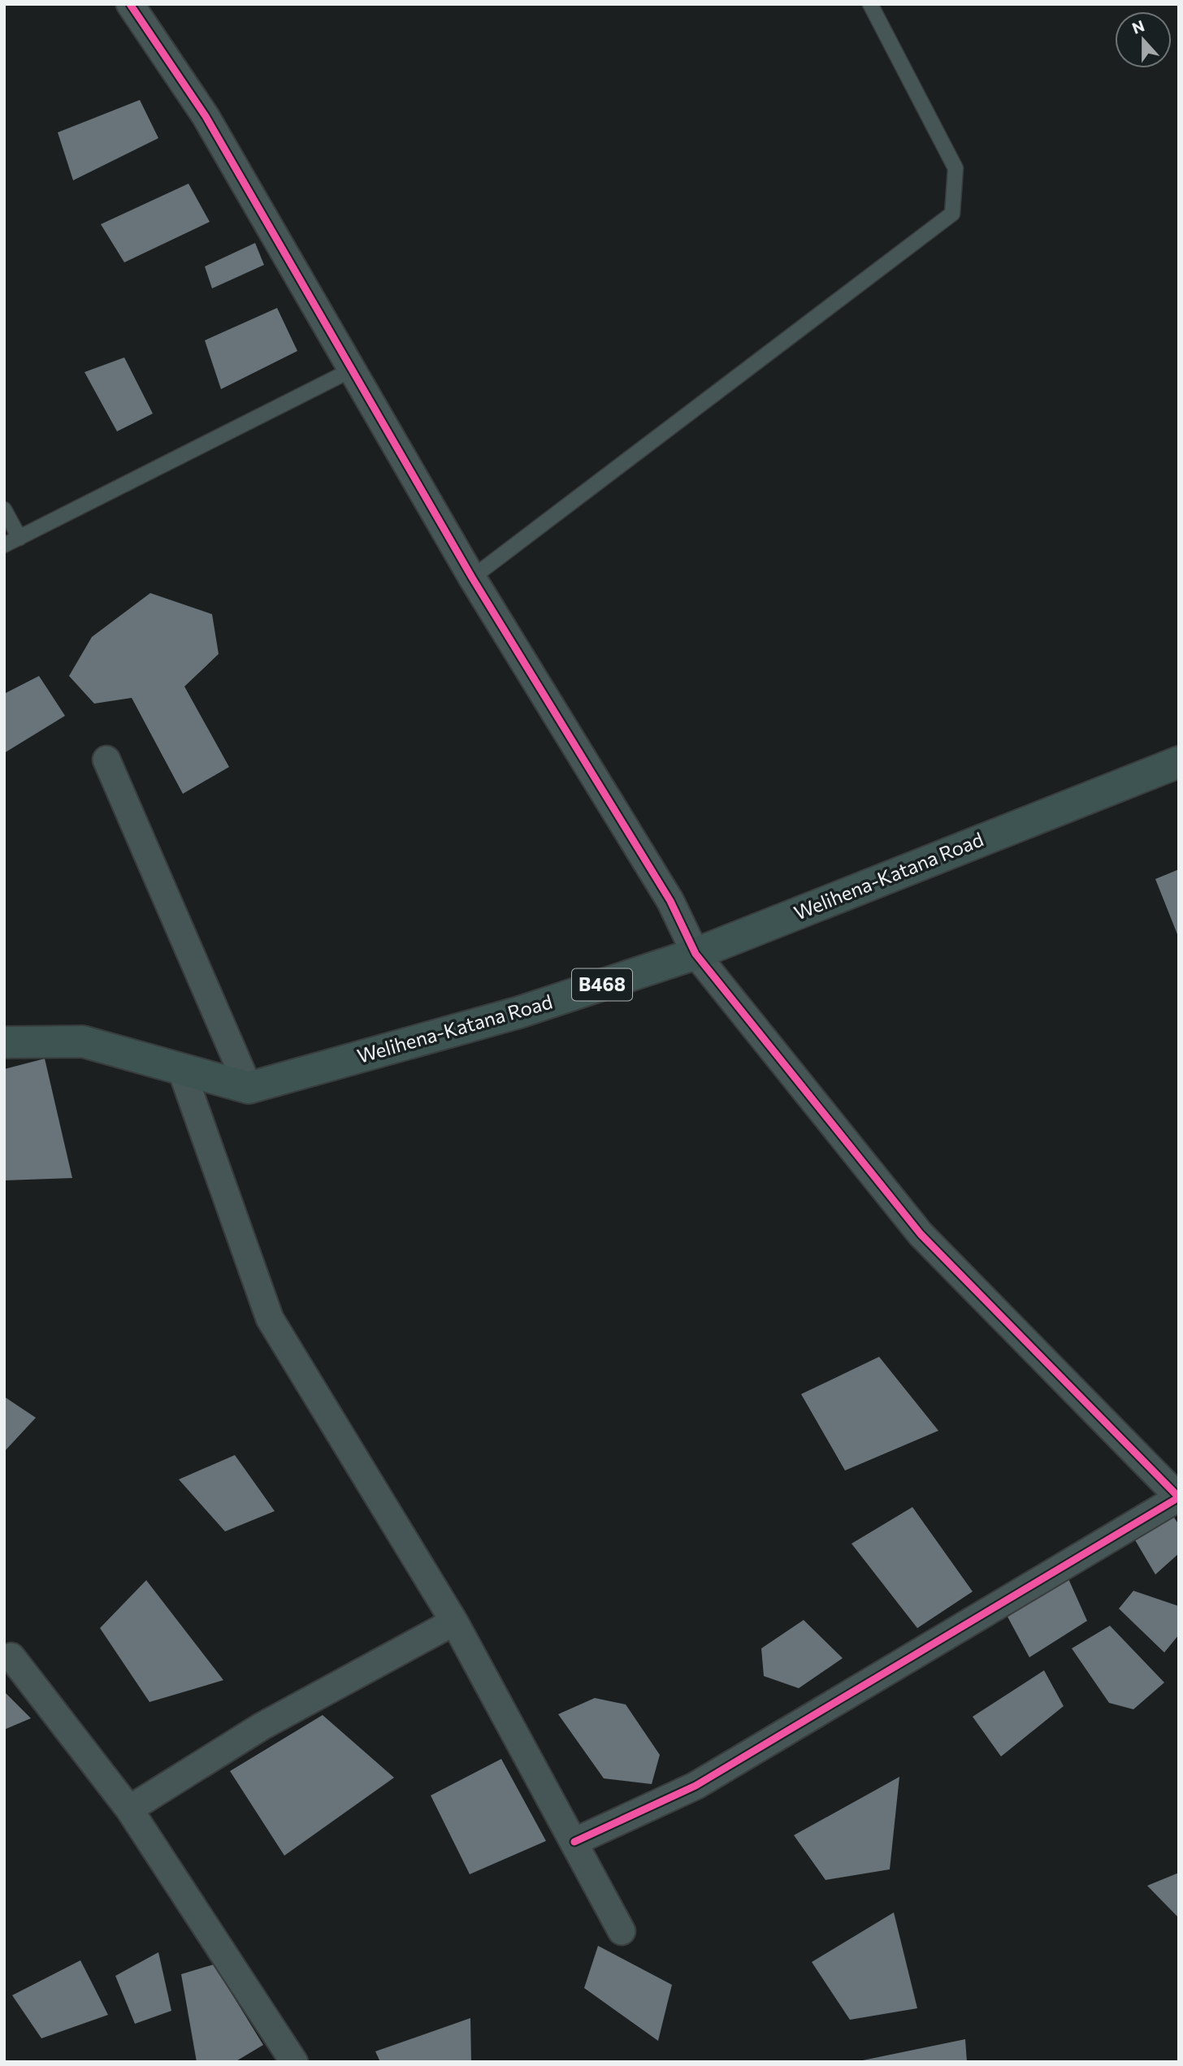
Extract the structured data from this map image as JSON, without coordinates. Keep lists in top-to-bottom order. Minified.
{"streets":{"main road":["Welihena-Katana Road","B468"]},"north":"top"}
